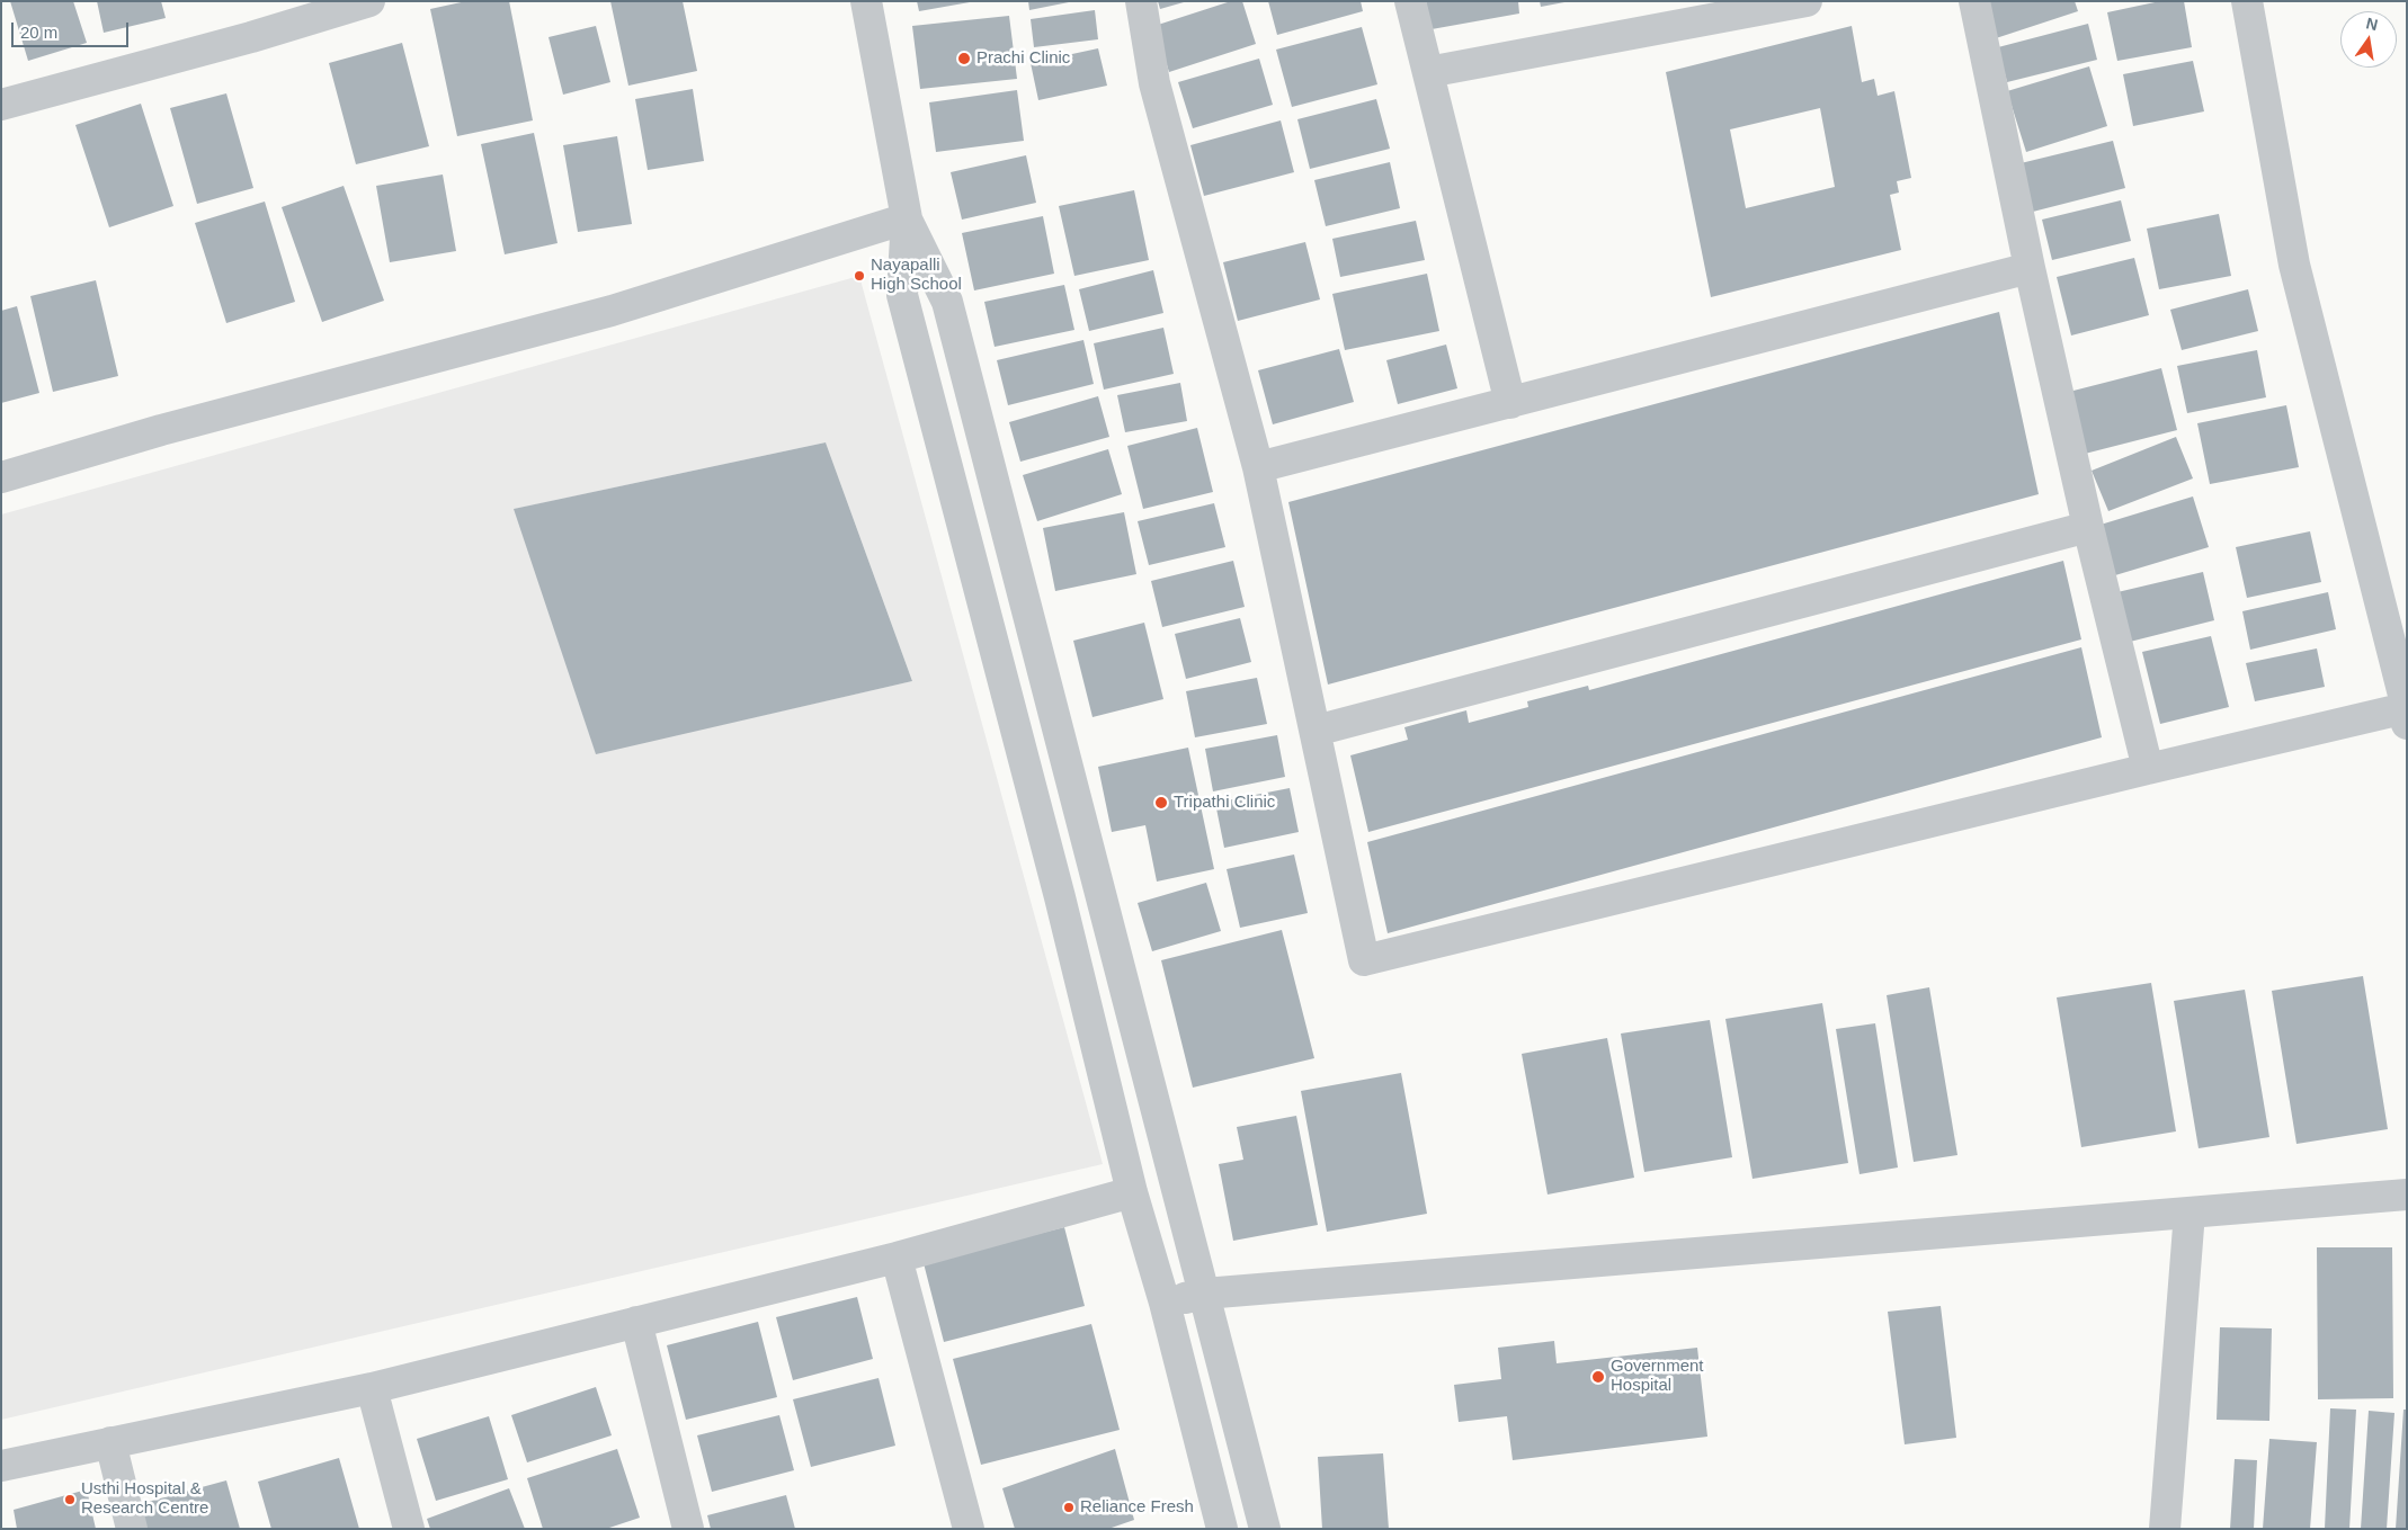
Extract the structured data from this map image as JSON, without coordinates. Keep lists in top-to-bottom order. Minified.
{"places":["Prachi Clinic","Nayapalli High School","Tripathi Clinic","Government Hospital","Usthi Hospital & Research Centre","Reliance Fresh"],"scale_bar":"20 m","north":"top"}
